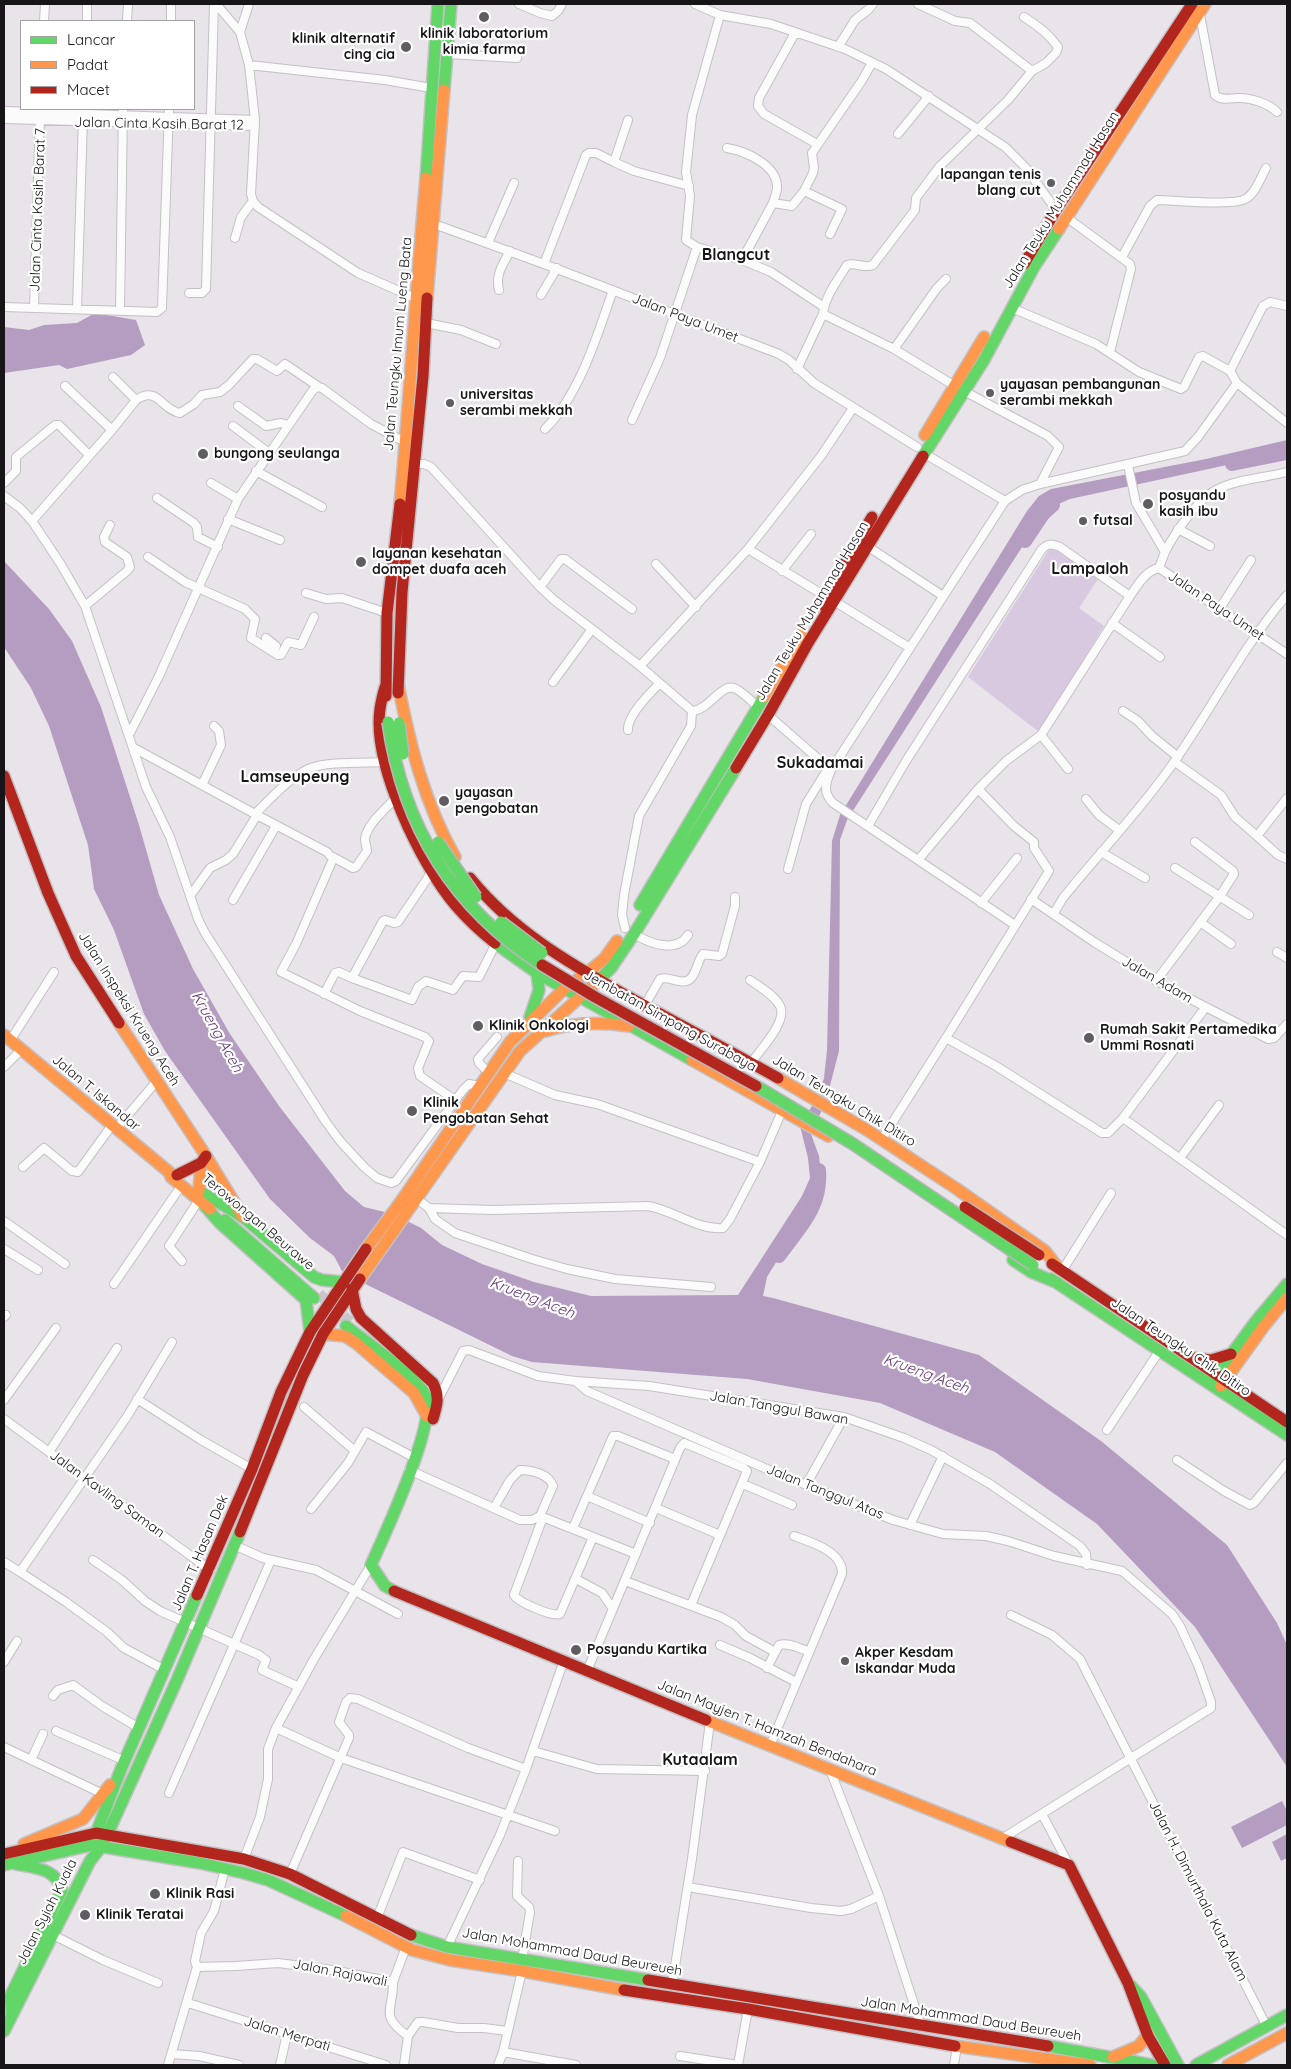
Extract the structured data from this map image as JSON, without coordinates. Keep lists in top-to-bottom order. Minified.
{"streets":{"main road":["Jalan Teuku Muhammad Hasan","Jalan Teungku Imum Lueng Bata","Jalan Inspeksi Krueng Aceh","Jembatan Simpang Surabaya","Jalan T. Iskandar","Jalan Teungku Chik Ditiro","Terowongan Beurawe","Jalan T. Hasan Dek","Jalan Mayjen T. Hamzah Bendahara","Jalan Syiah Kuala","Jalan Mohammad Daud Beureueh"],"street":["Jalan Cinta Kasih Barat 12","Jalan Cinta Kasih Barat 7","Jalan Paya Umet","Jalan Adam","Jalan Tanggul Bawan","Jalan Tanggul Atas","Jalan Kavling Saman","Jalan H. Dimurthala Kuta Alam","Jalan Rajawali","Jalan Merpati"]},"crossings":[["Jalan Cinta Kasih Barat 12","Jalan Cinta Kasih Barat 7"],["Jalan Teuku Muhammad Hasan","Jalan Paya Umet"],["Jalan Teuku Muhammad Hasan","Jalan Teungku Imum Lueng Bata"],["Jalan Teuku Muhammad Hasan","Jalan Teungku Chik Ditiro"],["Jalan Teuku Muhammad Hasan","Jalan T. Hasan Dek"],["Jalan Paya Umet","Jalan Teungku Imum Lueng Bata"],["Jalan Teungku Imum Lueng Bata","Jembatan Simpang Surabaya"],["Jalan Teungku Imum Lueng Bata","Jalan Teungku Chik Ditiro"],["Jembatan Simpang Surabaya","Jalan Teungku Chik Ditiro"],["Jalan T. Iskandar","Terowongan Beurawe"],["Jalan Tanggul Bawan","Jalan Tanggul Atas"],["Jalan Tanggul Atas","Jalan H. Dimurthala Kuta Alam"],["Jalan Kavling Saman","Jalan T. Hasan Dek"],["Jalan T. Hasan Dek","Jalan Syiah Kuala"],["Jalan T. Hasan Dek","Jalan Mohammad Daud Beureueh"],["Jalan Syiah Kuala","Jalan Mohammad Daud Beureueh"]],"districts":["Blangcut","Lampaloh","Sukadamai","Lamseupeung","Kutaalam"],"water":["Krueng Aceh"],"places":["klinik laboratorium kimia farma","klinik alternatif cing cia","lapangan tenis blang cut","yayasan pembangunan serambi mekkah","universitas serambi mekkah","bungong seulanga","posyandu kasih ibu","futsal","layanan kesehatan dompet duafa aceh","yayasan pengobatan","Klinik Onkologi","Rumah Sakit Pertamedika Ummi Rosnati","Klinik Pengobatan Sehat","Posyandu Kartika","Akper Kesdam Iskandar Muda","Klinik Rasi","Klinik Teratai"],"legend":["Lancar","Padat","Macet"]}
